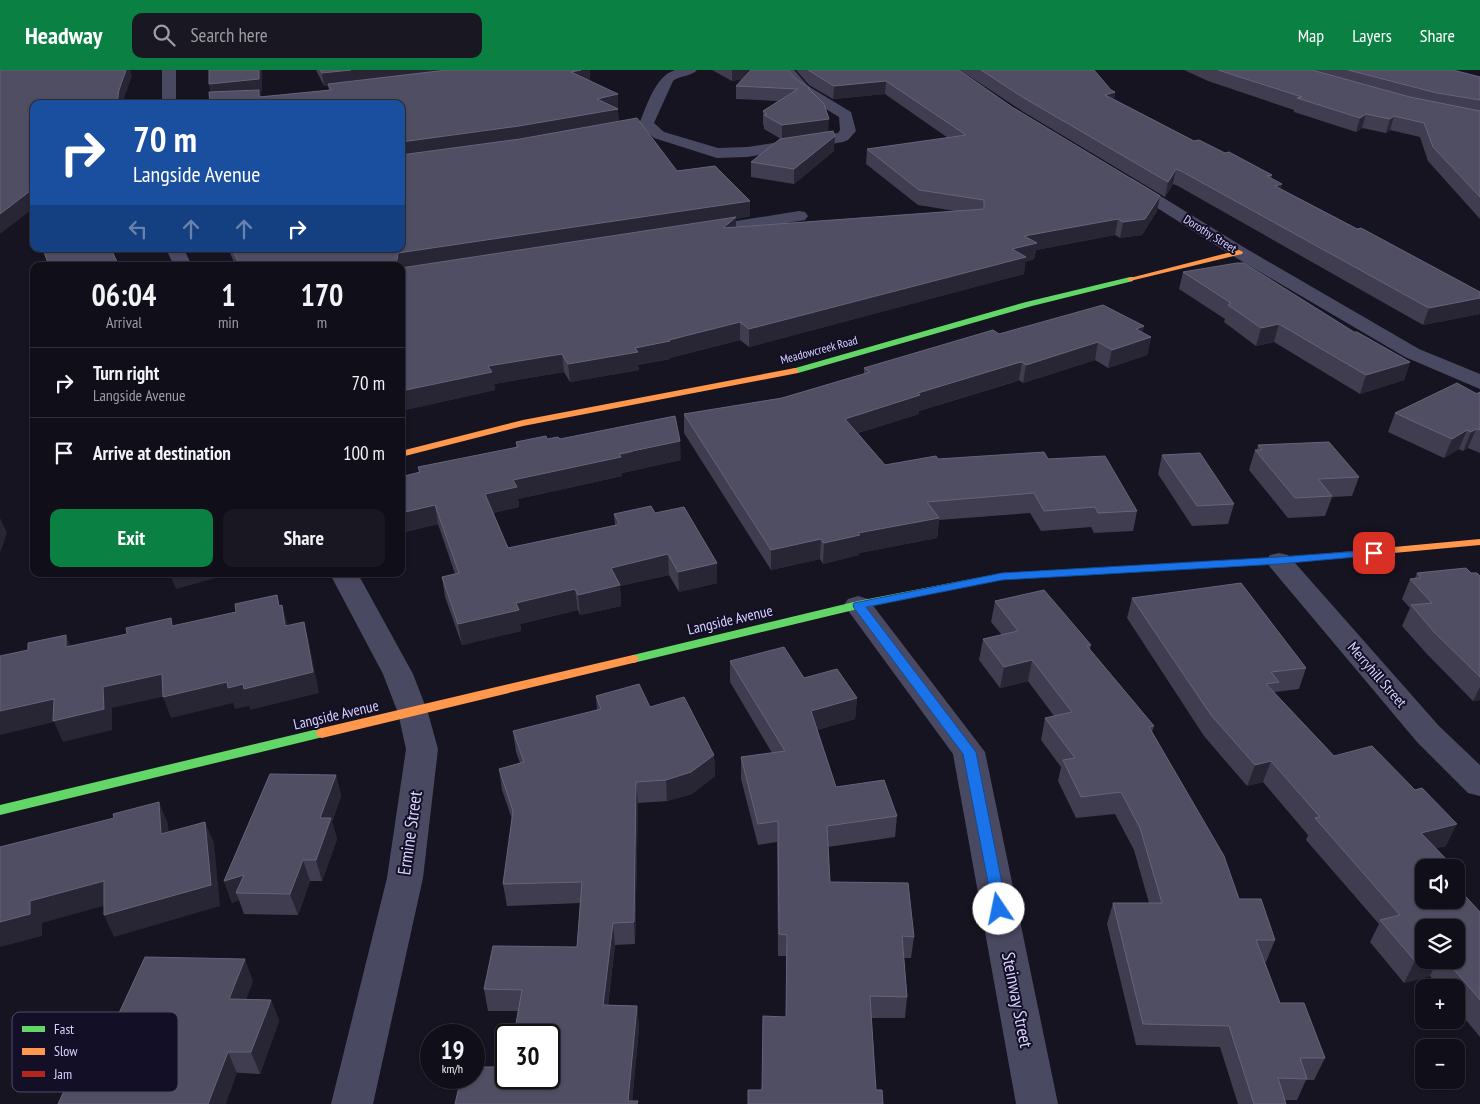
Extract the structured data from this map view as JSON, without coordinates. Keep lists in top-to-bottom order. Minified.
{"streets":{"street":["Dorothy Street","Meadowcreek Road","Langside Avenue","Merryhill Street","Ermine Street","Steinway Street"]},"crossings":[["Dorothy Street","Meadowcreek Road"],["Langside Avenue","Merryhill Street"],["Langside Avenue","Ermine Street"],["Langside Avenue","Steinway Street"]],"legend":["Fast","Slow","Jam"],"page":{"header":"Headway","search":"Search here","nav":["Map","Layers","Share"],"turn":["70 m","Langside Avenue"],"eta":["06:04","Arrival","1","min","170","m"],"list":[{"name":"Turn right","note":"Langside Avenue","value":"70 m"},{"name":"Arrive at destination","value":"100 m"}],"buttons":["Exit","Share"],"map_buttons":["+","−"],"speed":"19 km/h","limit":"30"}}
